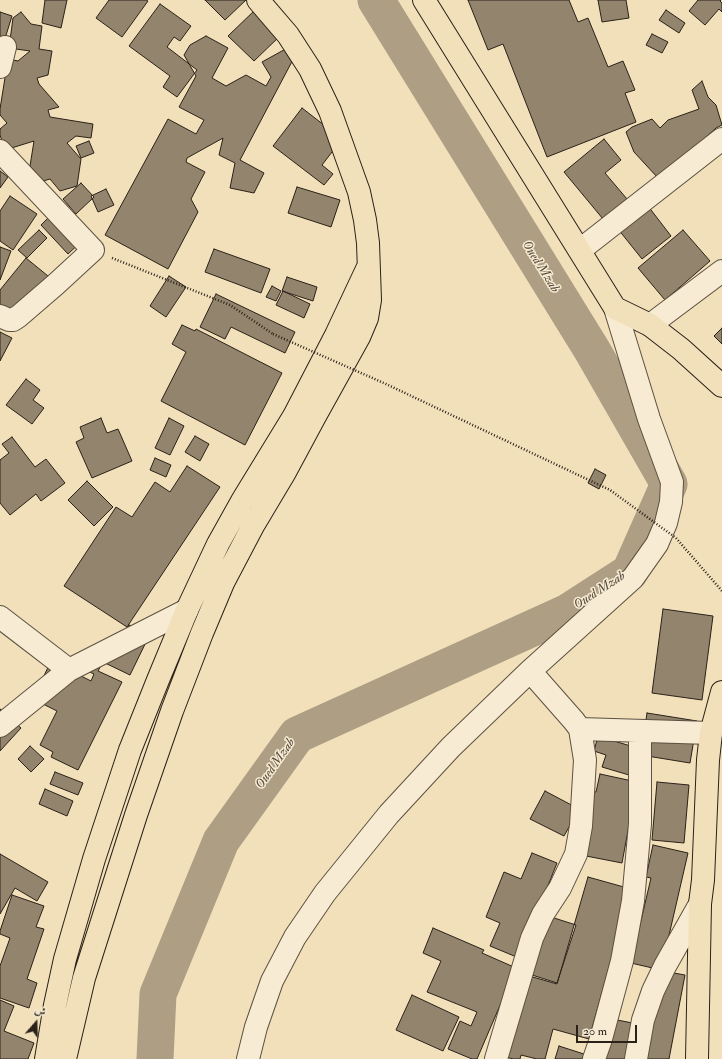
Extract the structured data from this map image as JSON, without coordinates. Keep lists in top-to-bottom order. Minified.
{"water":["Oued Mzab"],"scale_bar":"20 m","north":"top"}
